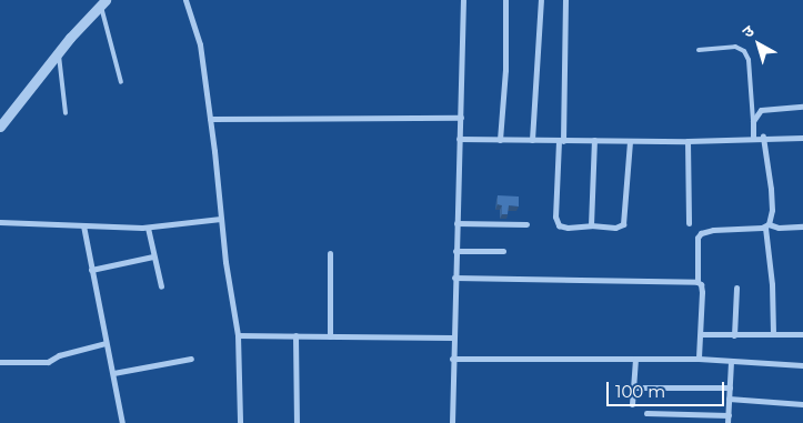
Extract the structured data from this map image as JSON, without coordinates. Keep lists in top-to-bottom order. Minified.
{"scale_bar":"100 m","north":"top left"}
